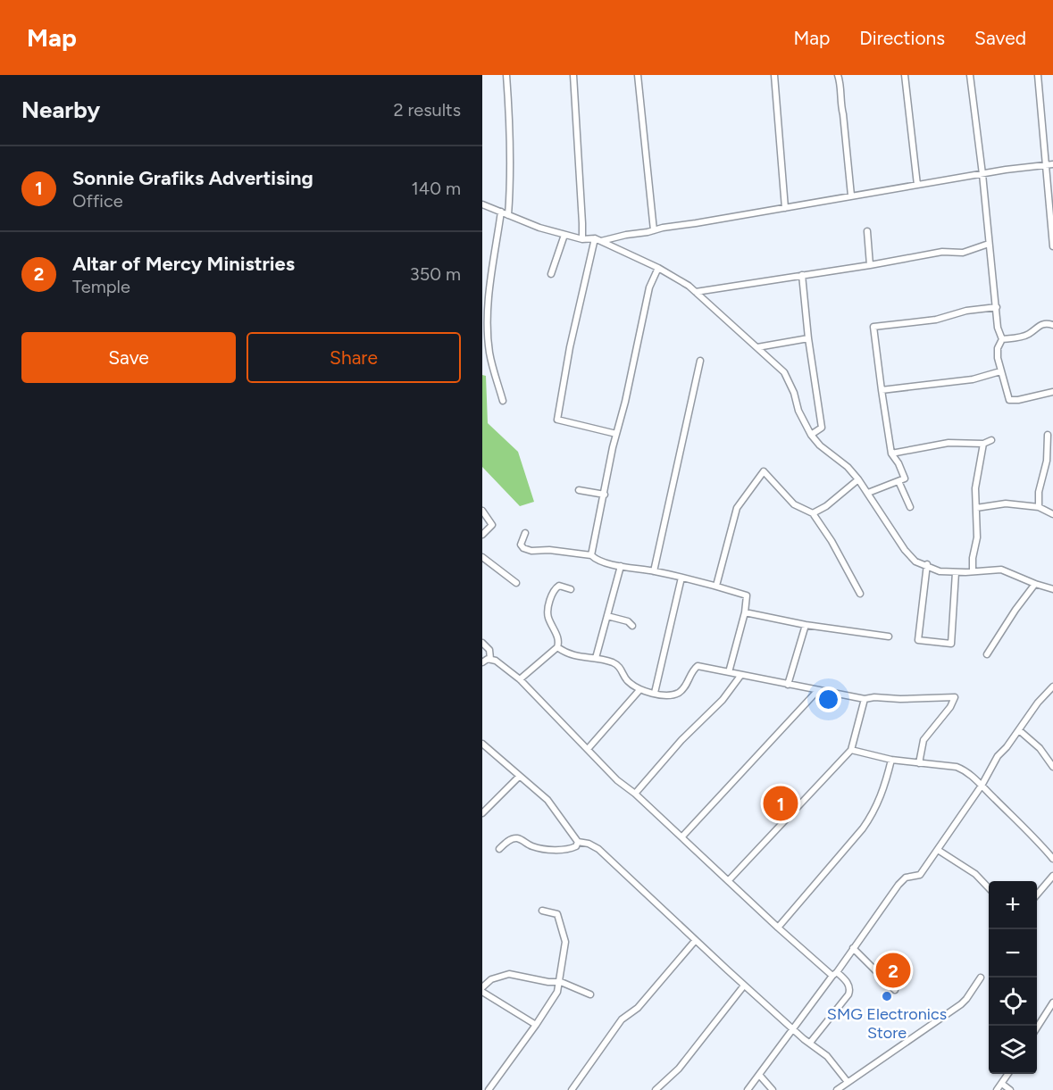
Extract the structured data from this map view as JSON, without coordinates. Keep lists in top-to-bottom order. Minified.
{"places":["SMG Electronics Store"],"page":{"header":"Map","nav":["Map","Directions","Saved"],"heading":["Nearby","2 results"],"list":[{"mark":"1","name":"Sonnie Grafiks Advertising","note":"Office","value":"140 m"},{"mark":"2","name":"Altar of Mercy Ministries","note":"Temple","value":"350 m"}],"buttons":["Save","Share"],"pins":["1","2"],"map_buttons":["+","−"]}}
